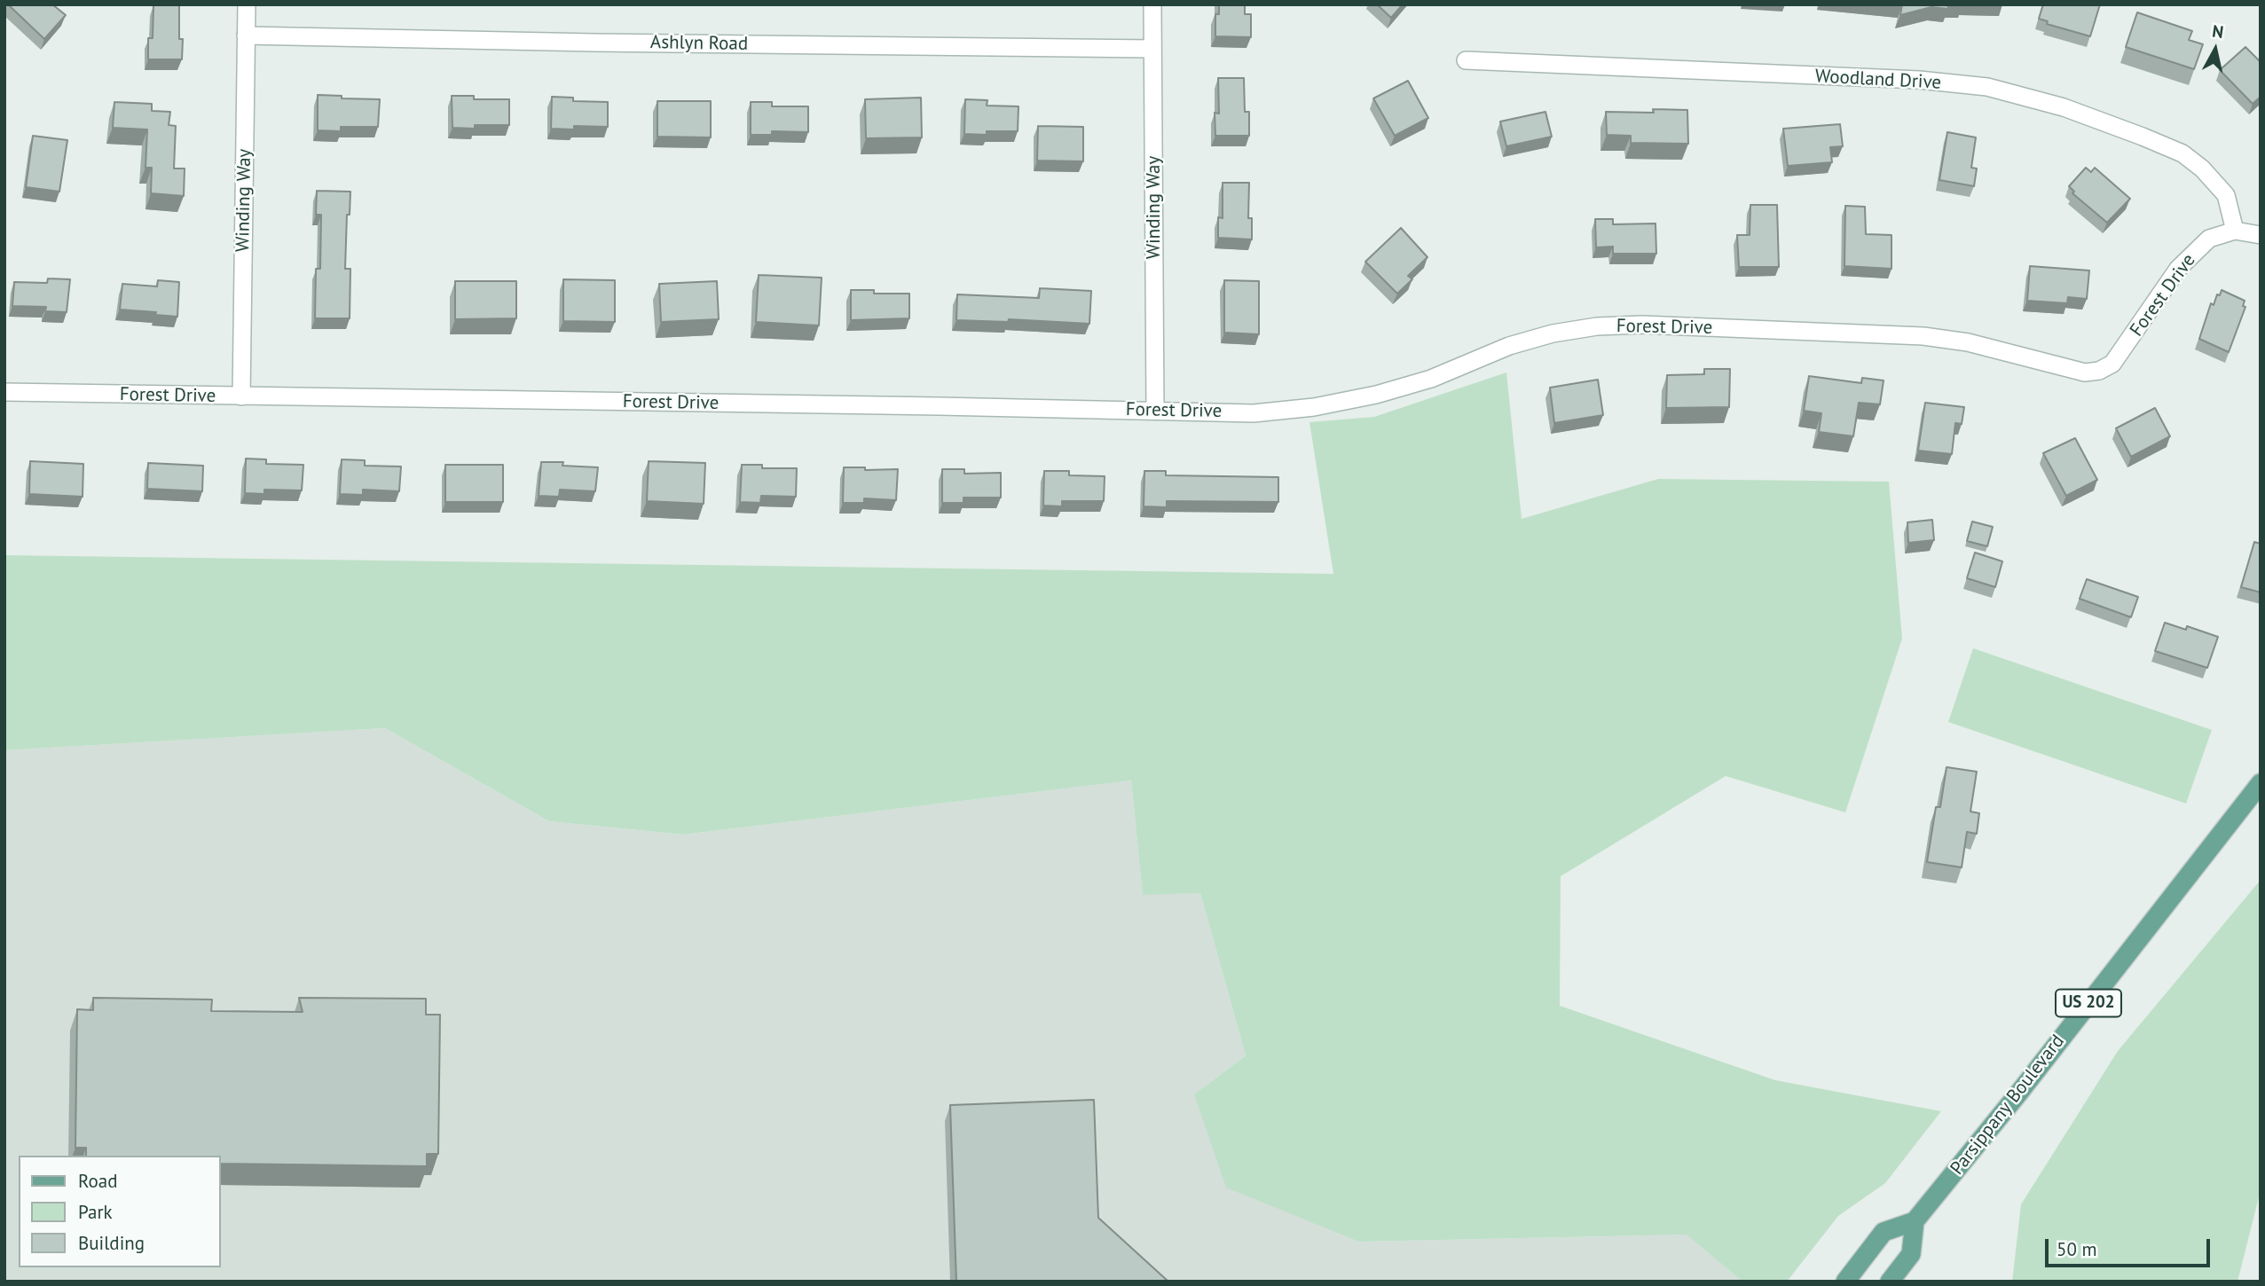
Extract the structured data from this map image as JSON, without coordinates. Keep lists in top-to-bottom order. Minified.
{"streets":{"main road":["US 202","Parsippany Boulevard"],"street":["Ashlyn Road","Woodland Drive","Winding Way","Forest Drive"]},"crossings":[["Ashlyn Road","Winding Way"],["Woodland Drive","Forest Drive"],["Winding Way","Forest Drive"]],"legend":["Road","Park","Building"],"scale_bar":"50 m","north":"top"}
